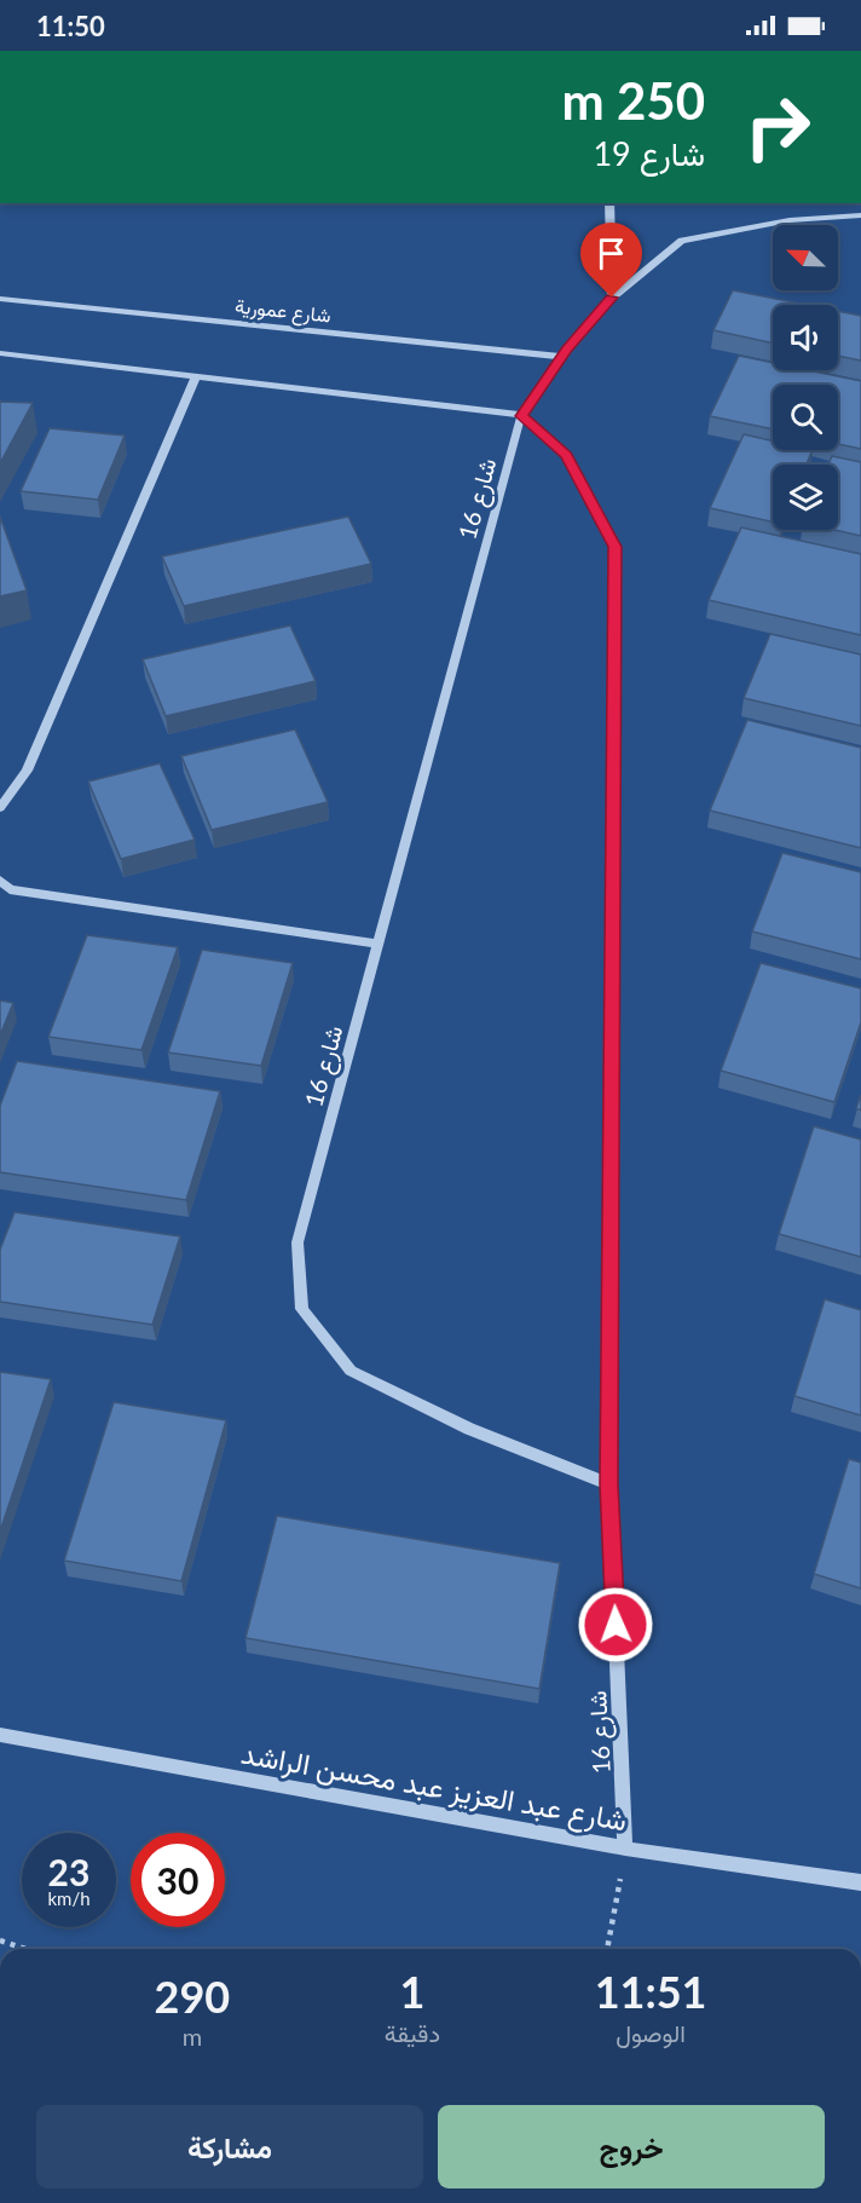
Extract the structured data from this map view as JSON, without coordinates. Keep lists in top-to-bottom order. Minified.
{"streets":{"street":["شارع عمورية","شارع 16","شارع عبد العزيز عبد محسن الراشد"]},"crossings":[["شارع 16","شارع عبد العزيز عبد محسن الراشد"]],"north":"top left","page":{"status":"11:50","turn":["250 m","شارع 19"],"speed":"23 km/h","limit":"30","eta":["11:51","الوصول","1","دقيقة","290","m"],"buttons":["خروج","مشاركة"]}}
